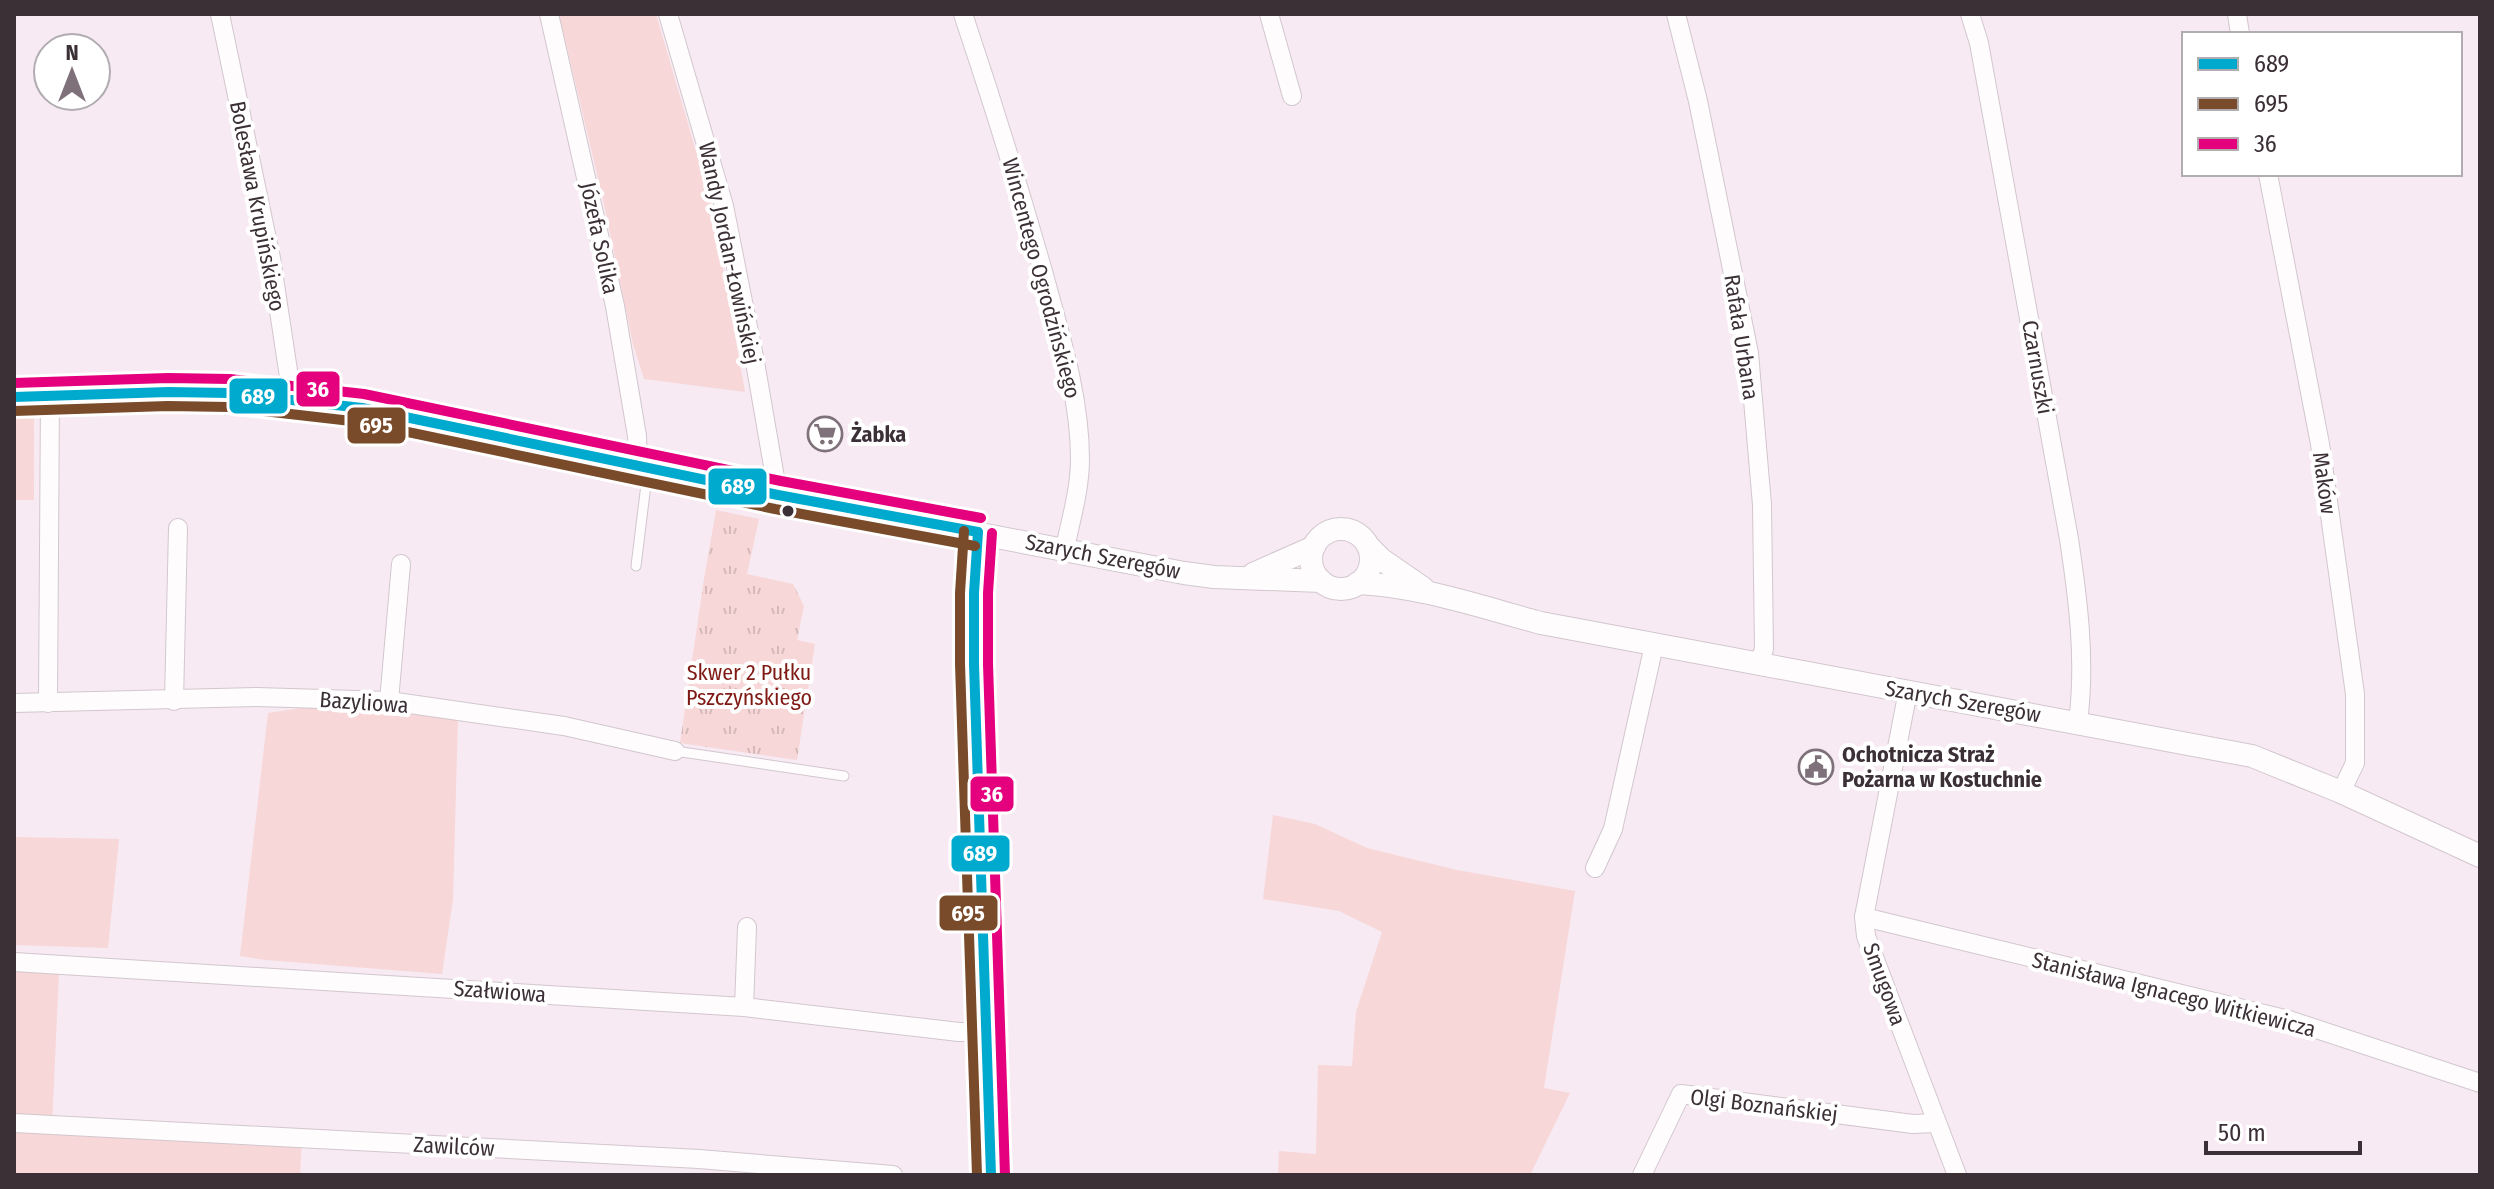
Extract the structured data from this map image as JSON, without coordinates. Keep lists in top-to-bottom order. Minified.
{"streets":{"street":["Bolesława Krupińskiego","Józefa Solika","Wandy Jordan-Łowińskiej","Wincentego Ogrodzińskiego","Rafała Urbana","Czarnuszki","Maków","Szarych Szeregów","Bazyliowa","Smugowa","Szałwiowa","Stanisława Ignacego Witkiewicza","Olgi Boznańskiej","Zawilców"]},"crossings":[["Bolesława Krupińskiego","Szarych Szeregów"],["Józefa Solika","Szarych Szeregów"],["Wandy Jordan-Łowińskiej","Szarych Szeregów"],["Wincentego Ogrodzińskiego","Szarych Szeregów"],["Rafała Urbana","Szarych Szeregów"],["Czarnuszki","Szarych Szeregów"],["Maków","Szarych Szeregów"],["Szarych Szeregów","Smugowa"],["Smugowa","Stanisława Ignacego Witkiewicza"],["Smugowa","Olgi Boznańskiej"]],"parks":["Skwer 2 Pułku Pszczyńskiego"],"places":{"supermarket":["Żabka"],"public building":["Ochotnicza Straż Pożarna w Kostuchnie"]},"lines":["transit line 36","transit line 689","transit line 695"],"legend":["689","695","36"],"scale_bar":"50 m","north":"top"}
